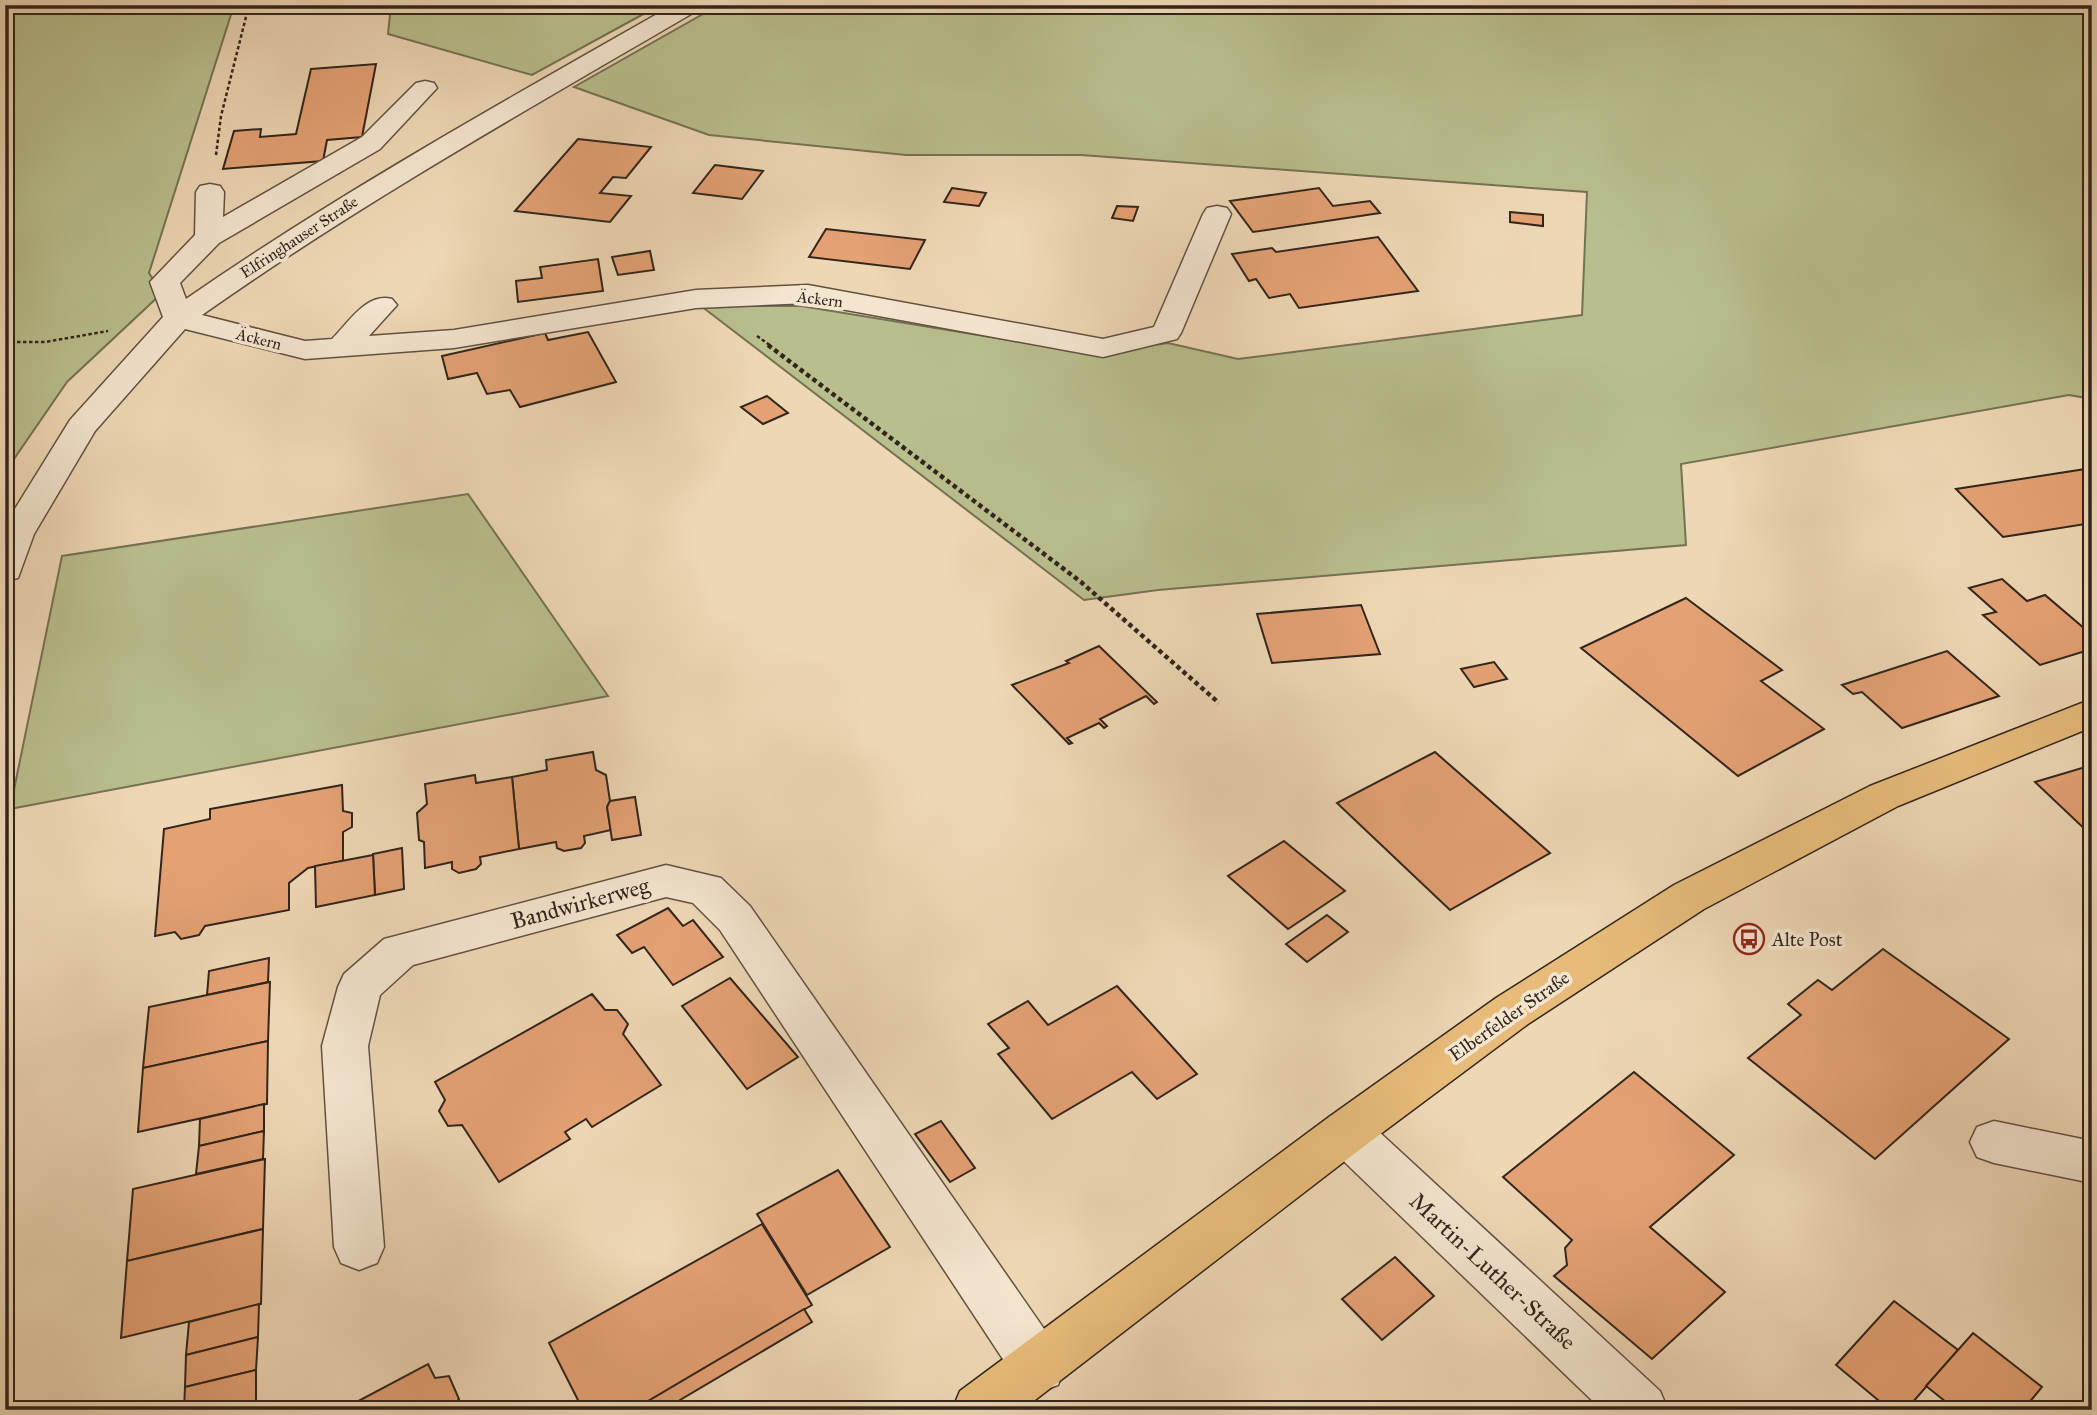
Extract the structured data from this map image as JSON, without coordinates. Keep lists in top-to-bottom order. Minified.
{"streets":{"main road":["Elberfelder Straße"],"street":["Elfringhauser Straße","Äckern","Bandwirkerweg","Martin-Luther-Straße"]},"crossings":[["Elfringhauser Straße","Äckern"],["Bandwirkerweg","Elberfelder Straße"],["Elberfelder Straße","Martin-Luther-Straße"]],"places":{"bus stop":["Alte Post"]}}
